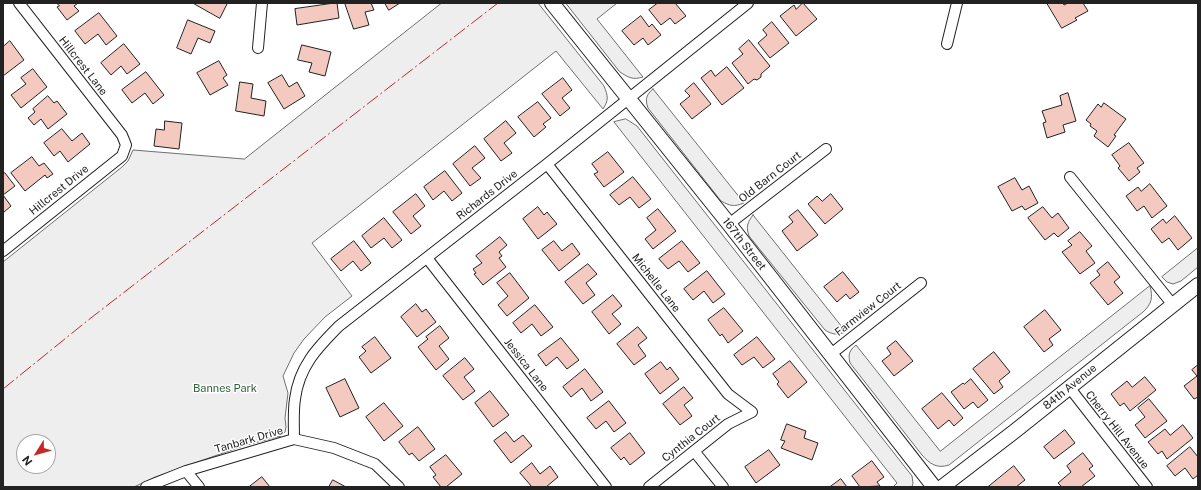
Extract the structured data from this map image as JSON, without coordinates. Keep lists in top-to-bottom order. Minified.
{"streets":{"street":["Hillcrest Lane","Old Barn Court","Hillcrest Drive","Richards Drive","167th Street","Michelle Lane","Farmview Court","Jessica Lane","84th Avenue","Cherry Hill Avenue","Cynthia Court","Tanbark Drive"]},"crossings":[["Hillcrest Lane","Hillcrest Drive"],["Old Barn Court","167th Street"],["Richards Drive","167th Street"],["Richards Drive","Michelle Lane"],["Richards Drive","Jessica Lane"],["Richards Drive","Tanbark Drive"],["167th Street","Farmview Court"],["Michelle Lane","Cynthia Court"],["84th Avenue","Cherry Hill Avenue"]],"parks":["Bannes Park"],"north":"bottom left"}
